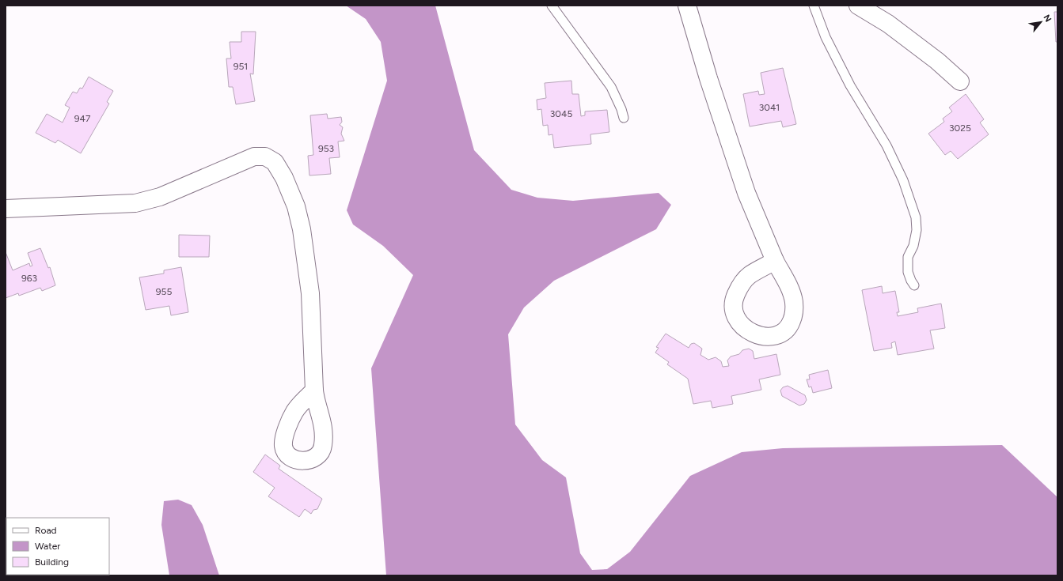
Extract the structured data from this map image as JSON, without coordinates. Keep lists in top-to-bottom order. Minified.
{"house_numbers":["951","3041","3045","947","3025","953","963","955"],"legend":["Road","Water","Building"],"north":"top right"}
